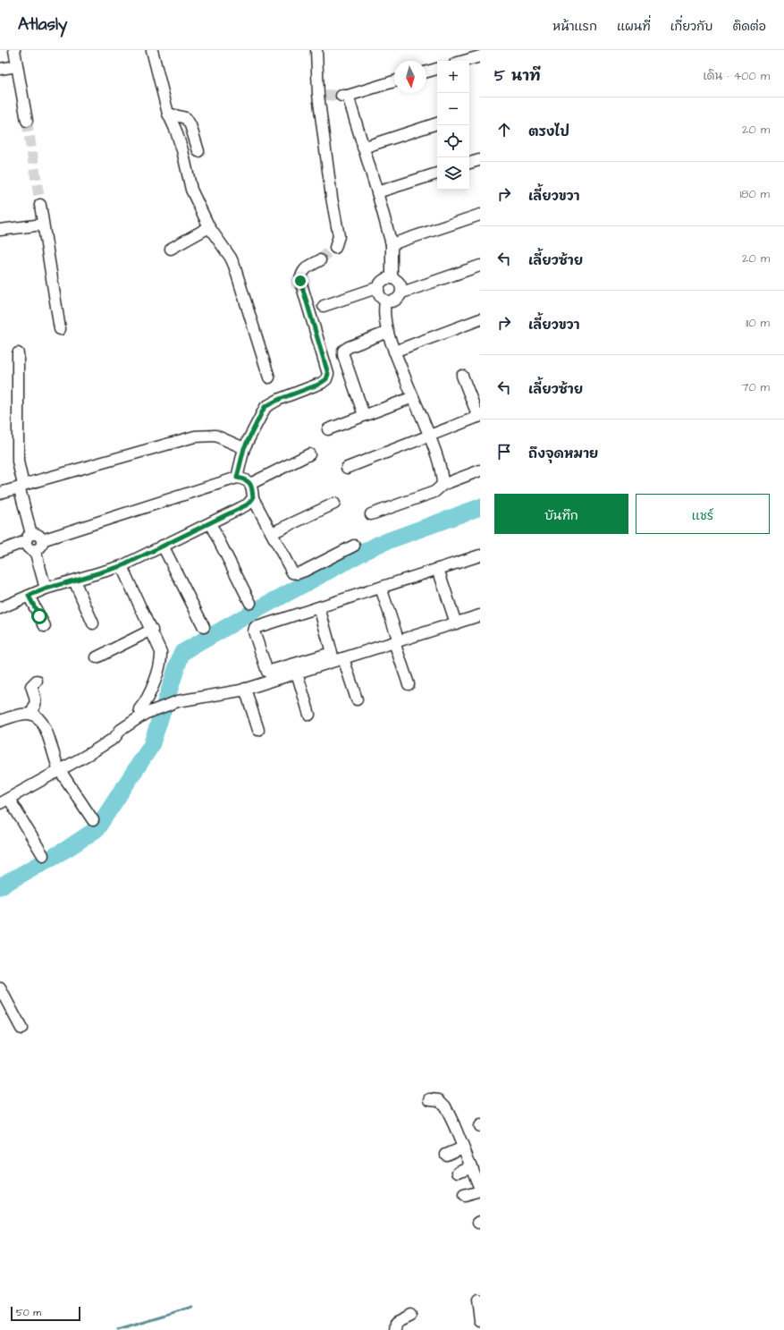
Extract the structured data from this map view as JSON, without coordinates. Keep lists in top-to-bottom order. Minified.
{"scale_bar":"50 m","north":"bottom","page":{"header":"Atlasly","nav":["หน้าแรก","แผนที่","เกี่ยวกับ","ติดต่อ"],"heading":["5 นาที","เดิน · 400 m"],"map_buttons":["+","−"],"list":[["ตรงไป","20 m"],["เลี้ยวขวา","180 m"],["เลี้ยวซ้าย","20 m"],["เลี้ยวขวา","110 m"],["เลี้ยวซ้าย","70 m"],"ถึงจุดหมาย"],"buttons":["บันทึก","แชร์"],"scale":"50 m"}}
